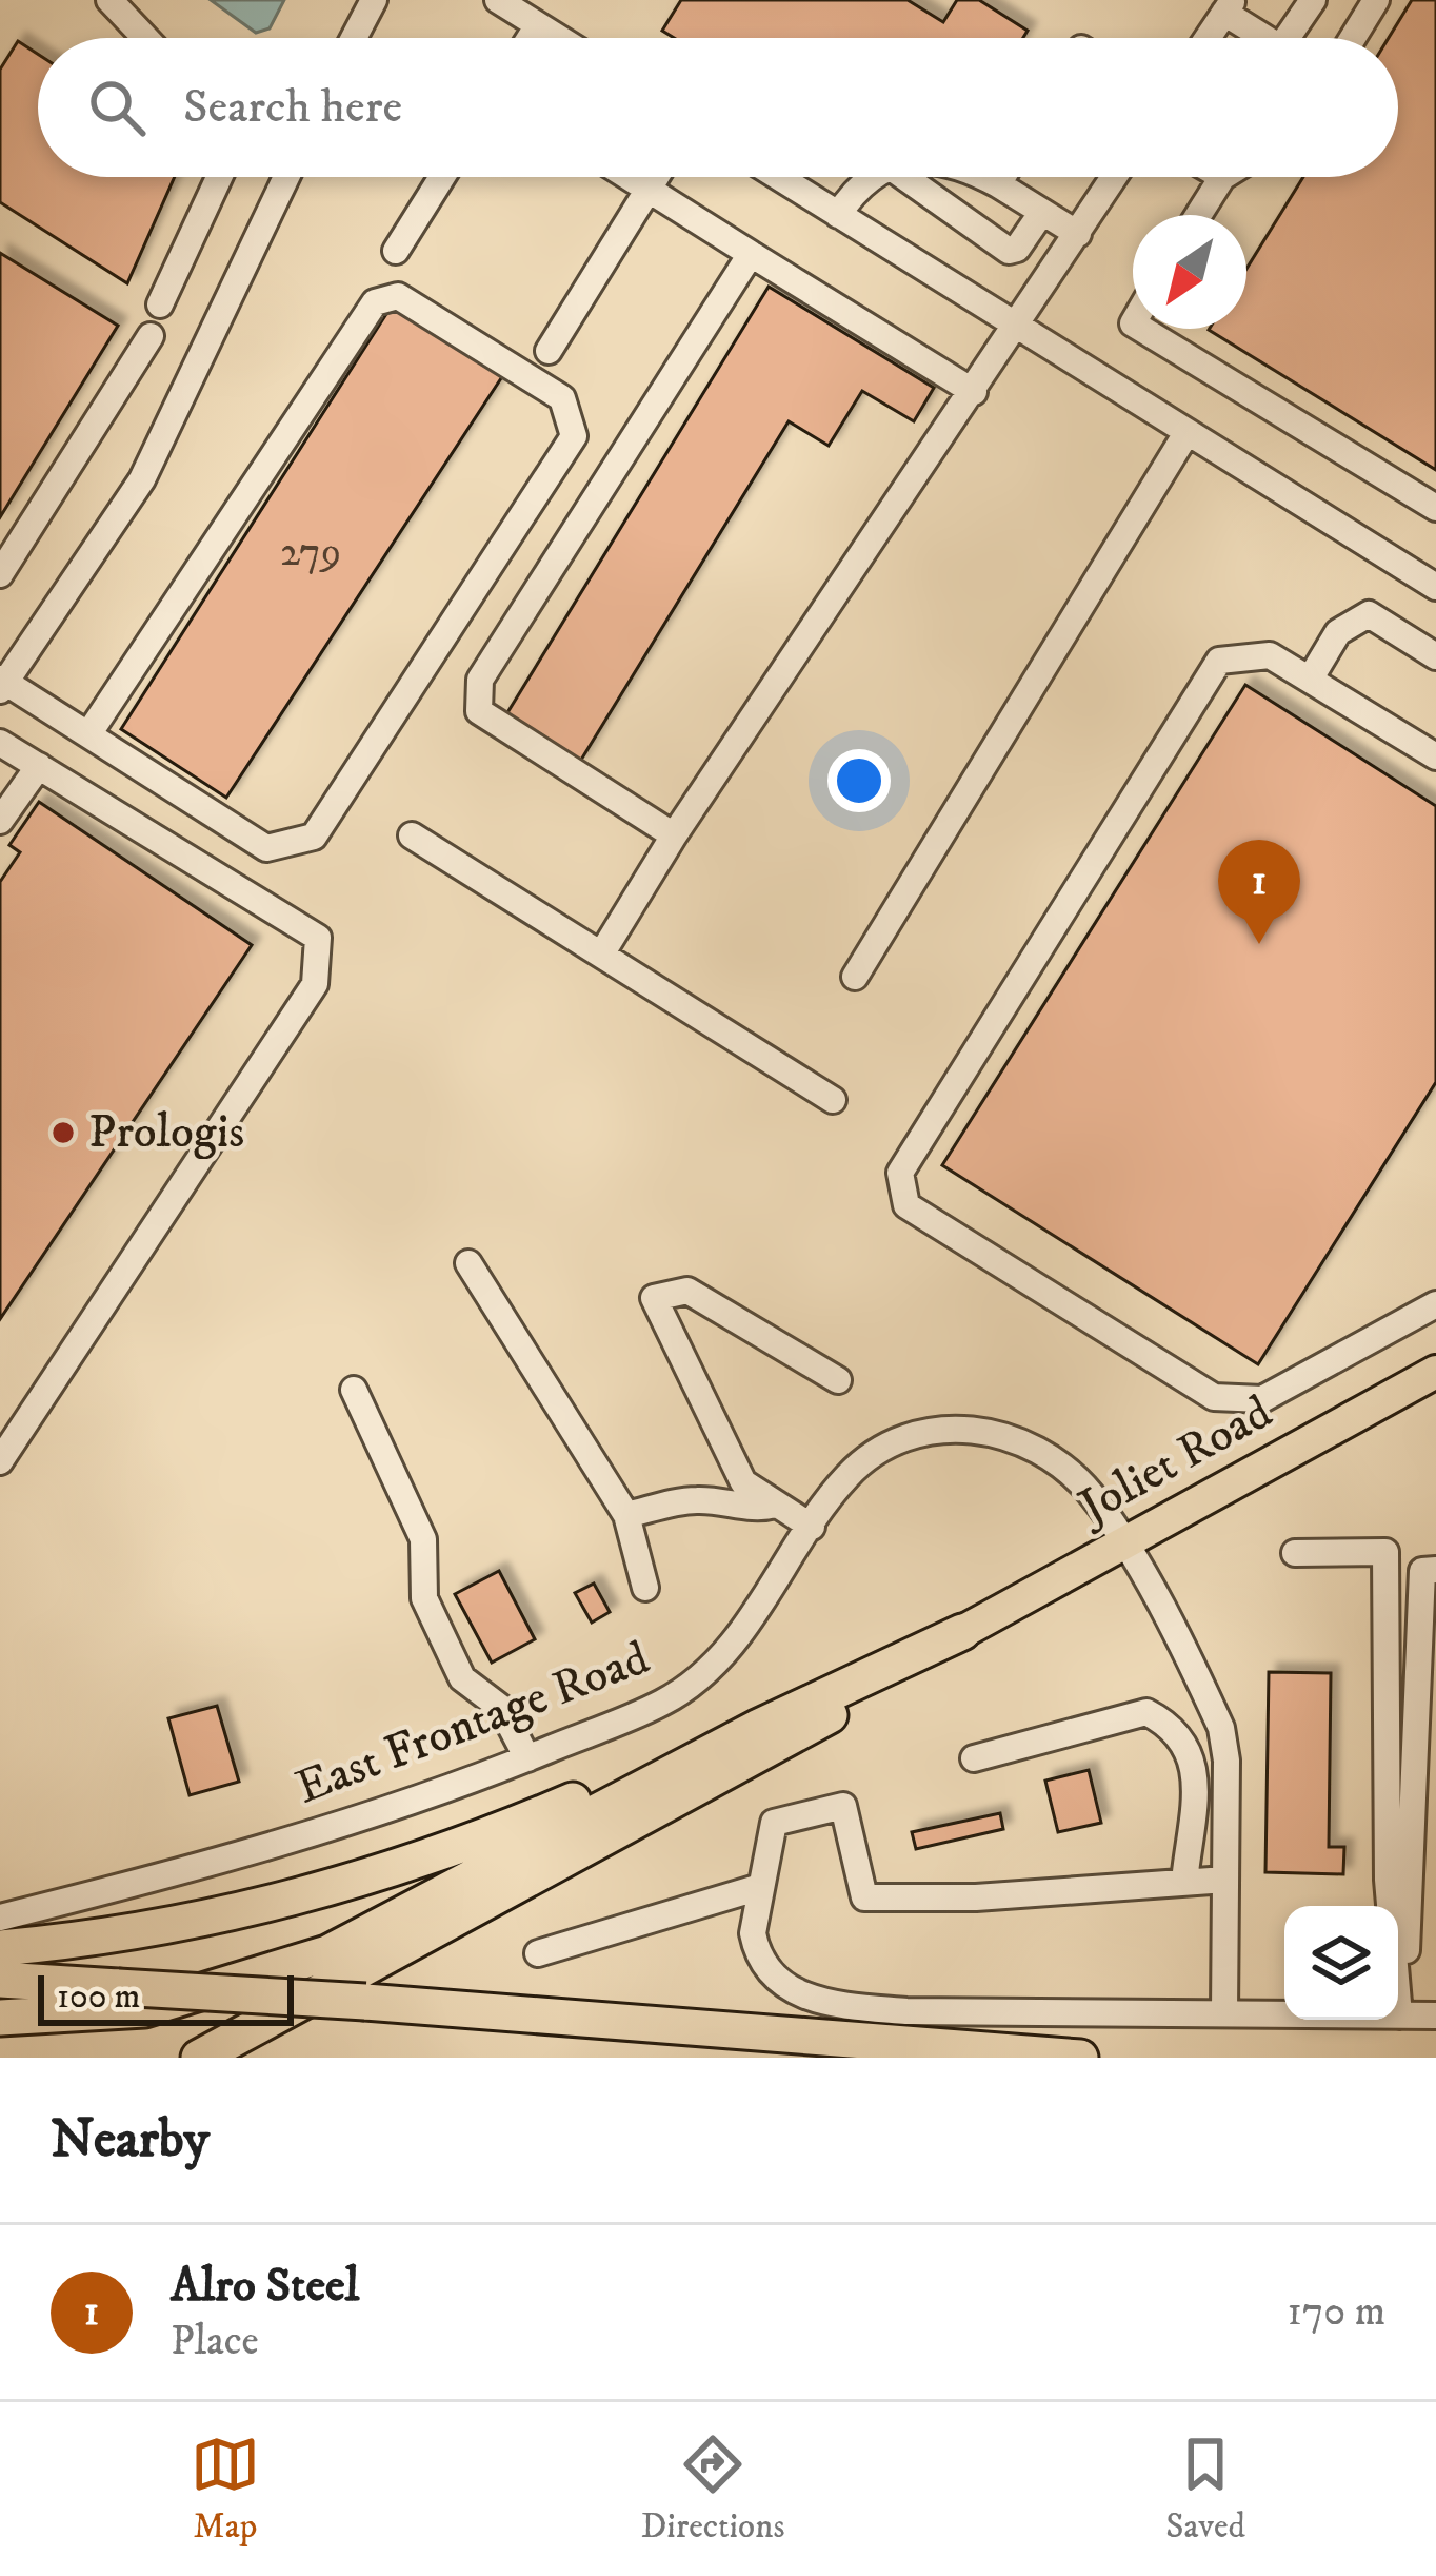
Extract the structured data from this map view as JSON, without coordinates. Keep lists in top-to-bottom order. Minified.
{"streets":{"main road":["Joliet Road"],"street":["East Frontage Road"]},"crossings":[["Joliet Road","East Frontage Road"]],"places":["Prologis"],"house_numbers":["279"],"scale_bar":"100 m","north":"bottom left","page":{"search":"Search here","pins":"1","scale":"100 m","heading":"Nearby","list":[{"mark":"1","name":"Alro Steel","note":"Place","value":"170 m"}],"nav":["Map","Directions","Saved"]}}
